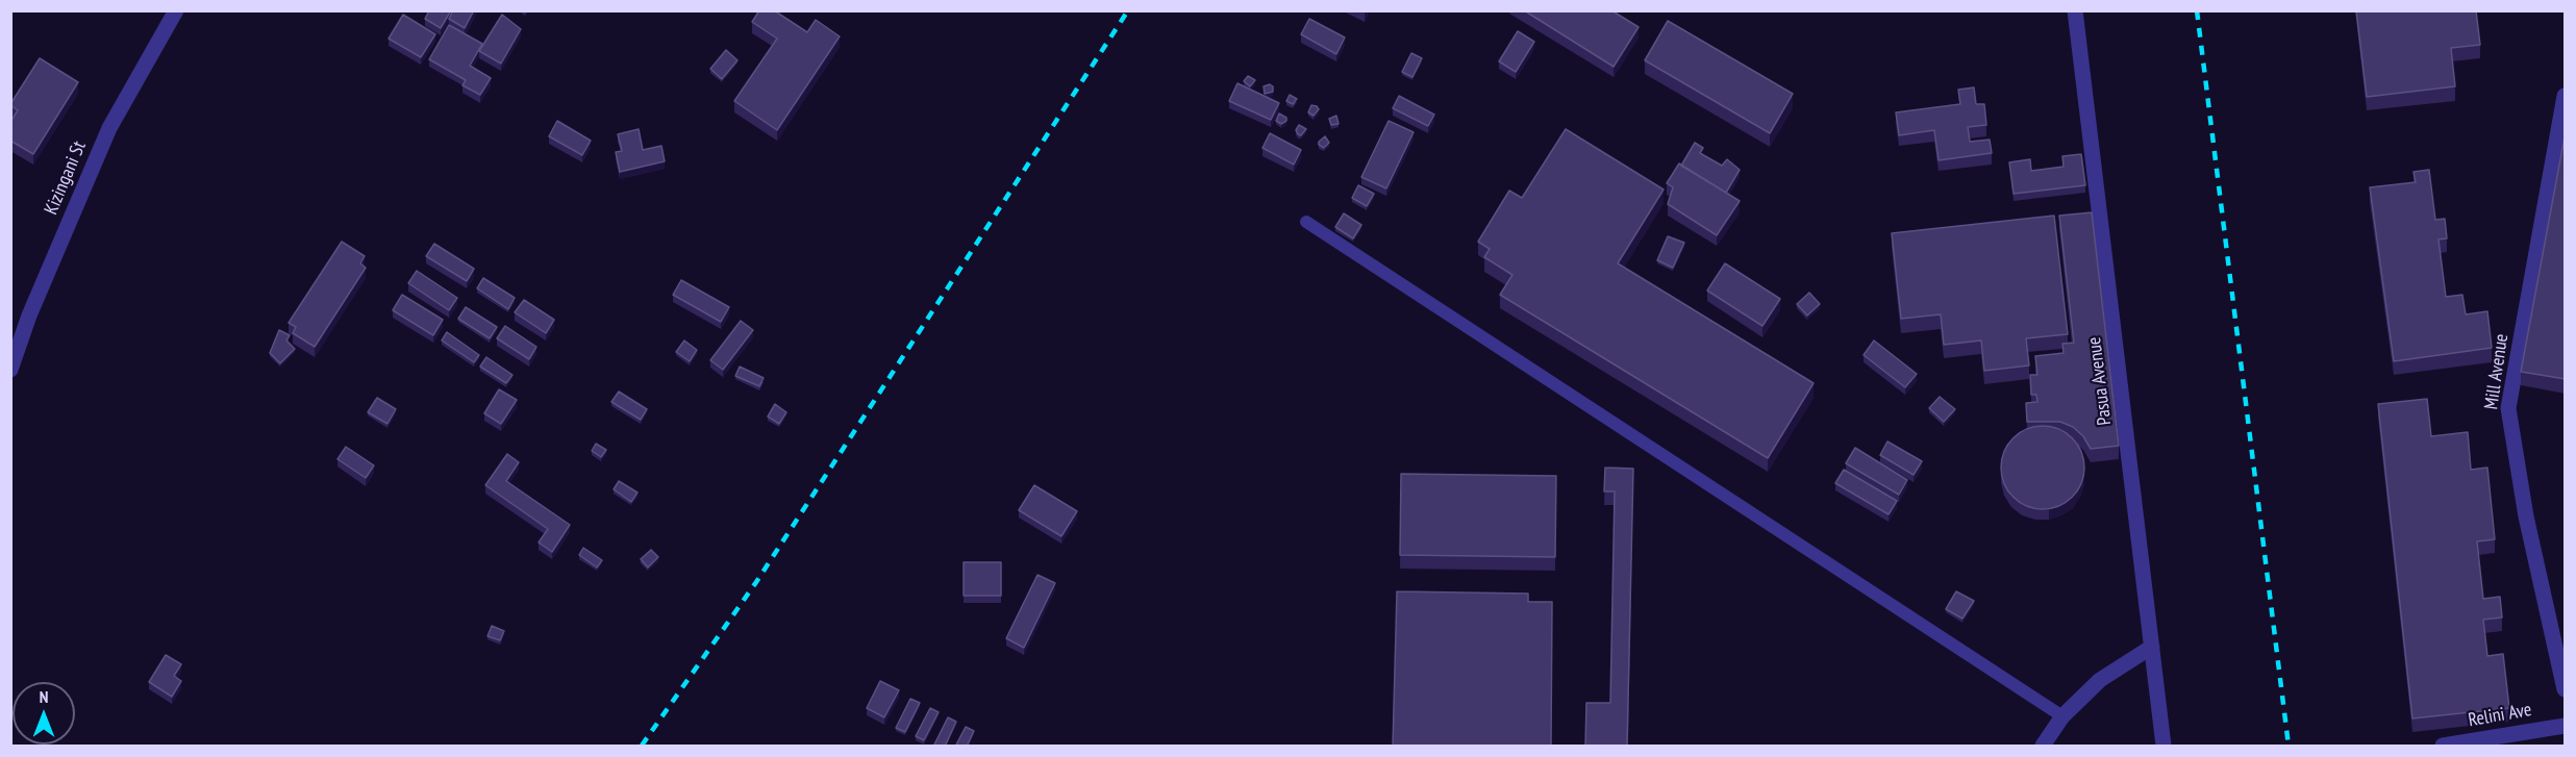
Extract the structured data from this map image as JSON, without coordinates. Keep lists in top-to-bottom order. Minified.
{"streets":{"street":["Kizingani St","Mill Avenue","Pasua Avenue","Relini Ave"]},"north":"top"}
